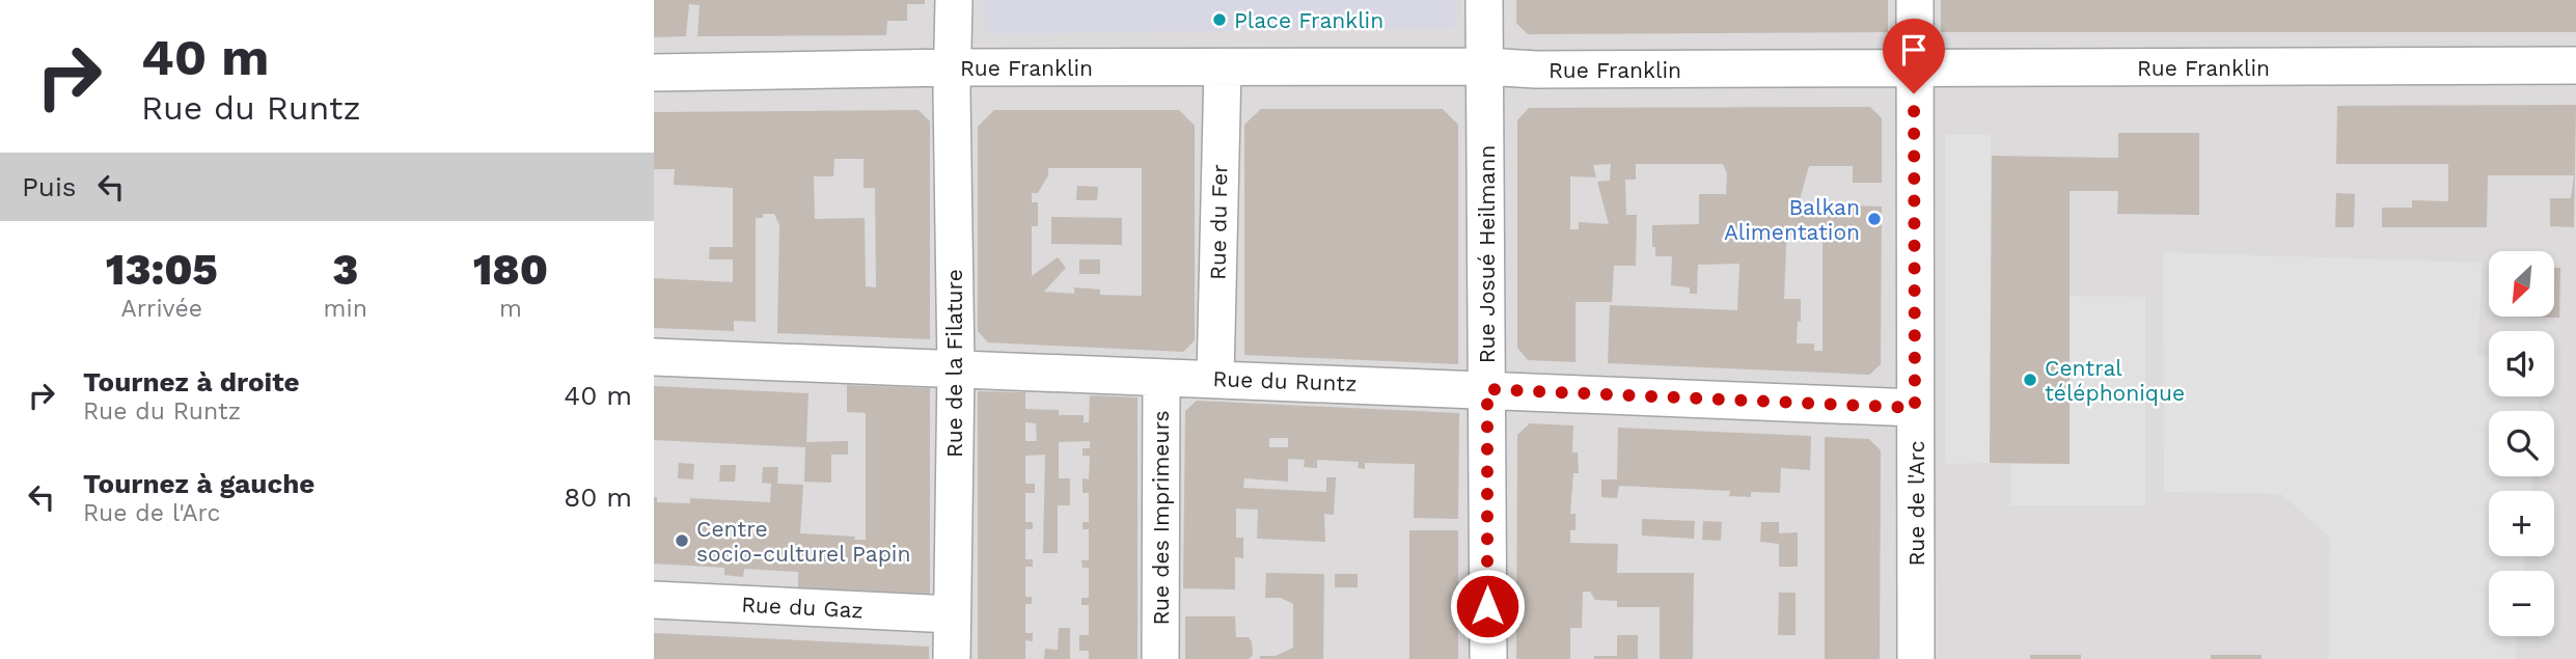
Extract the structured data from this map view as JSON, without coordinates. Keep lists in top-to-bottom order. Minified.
{"streets":{"street":["Rue Franklin","Rue du Fer","Rue Josué Heilmann","Rue de la Filature","Rue du Runtz","Rue de l'Arc","Rue des Imprimeurs","Rue du Gaz"]},"crossings":[["Rue Franklin","Rue du Fer"],["Rue Franklin","Rue Josué Heilmann"],["Rue Franklin","Rue de la Filature"],["Rue Franklin","Rue de l'Arc"],["Rue du Fer","Rue du Runtz"],["Rue Josué Heilmann","Rue du Runtz"],["Rue de la Filature","Rue du Runtz"],["Rue de la Filature","Rue du Gaz"],["Rue du Runtz","Rue de l'Arc"],["Rue du Runtz","Rue des Imprimeurs"]],"places":["Place Franklin","Balkan Alimentation","Central téléphonique","Centre socio-culturel Papin"],"north":"bottom left","page":{"turn":["40 m","Rue du Runtz"],"then":"Puis","eta":["13:05","Arrivée","3","min","180","m"],"map_buttons":["+","−"],"list":[{"name":"Tournez à droite","note":"Rue du Runtz","value":"40 m"},{"name":"Tournez à gauche","note":"Rue de l'Arc","value":"80 m"}]}}
